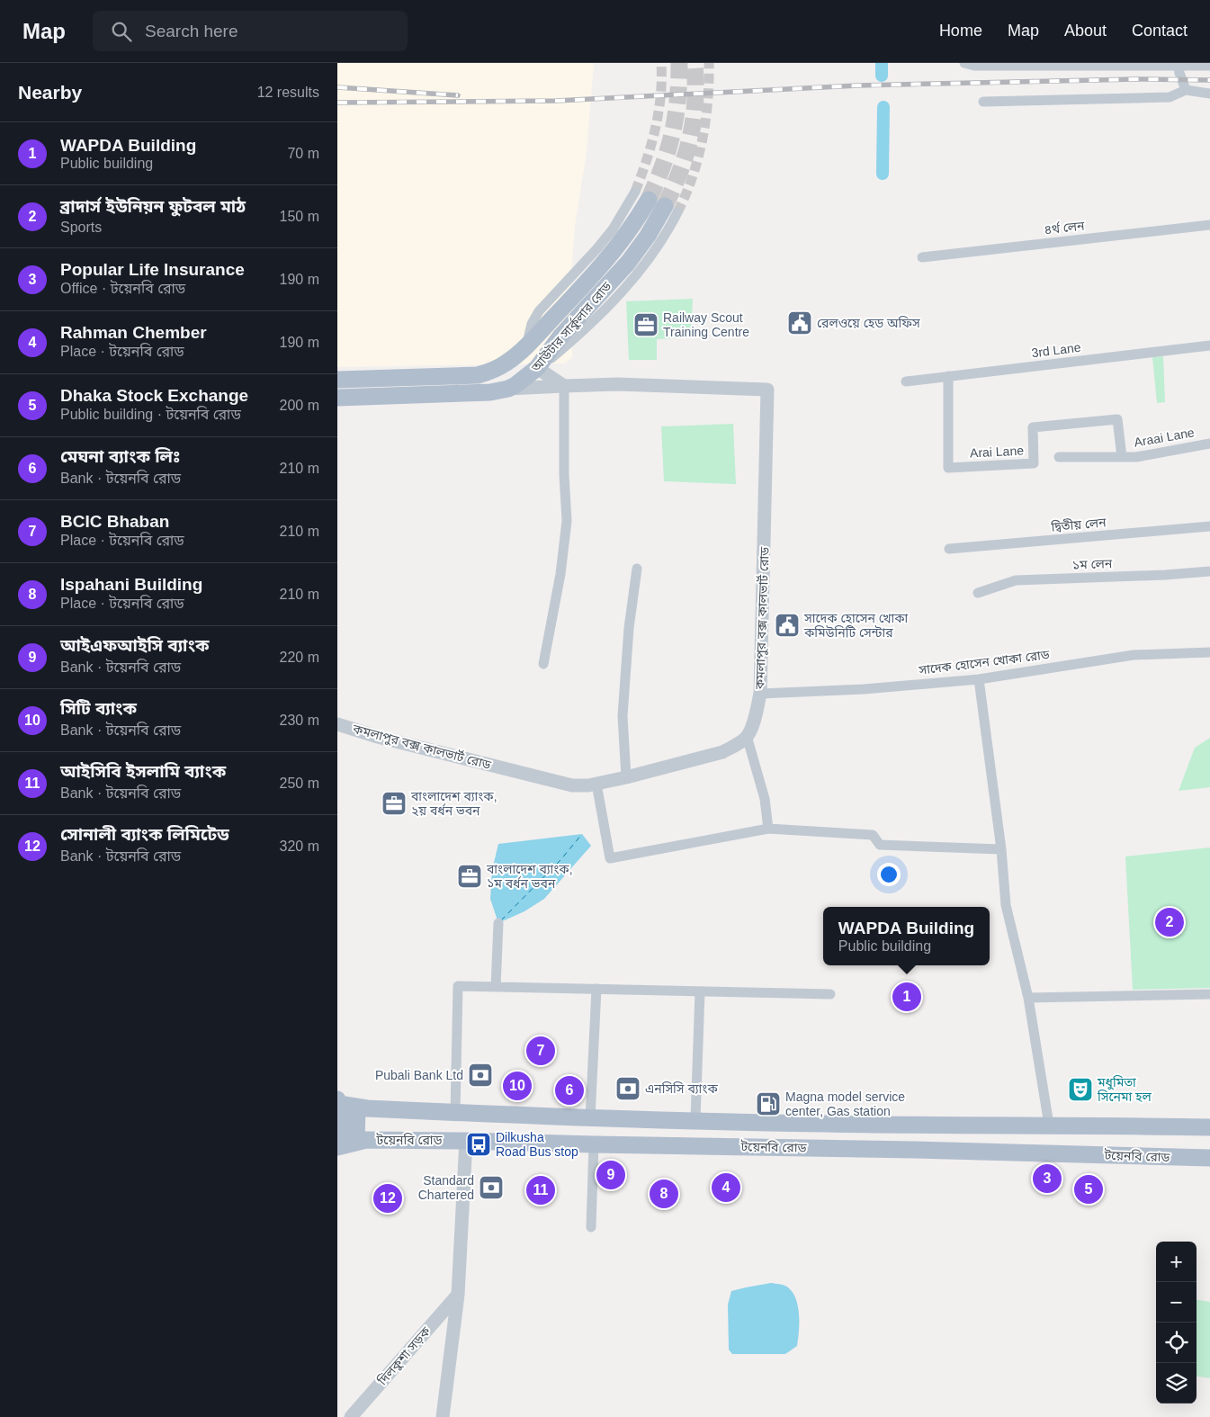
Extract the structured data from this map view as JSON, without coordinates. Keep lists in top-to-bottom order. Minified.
{"streets":{"main road":["আউটার সার্কুলার রোড","টয়েনবি রোড"],"street":["৪র্থ লেন","3rd Lane","Araai Lane","Arai Lane","দ্বিতীয় লেন","১ম লেন","কমলাপুর বক্স কালভার্ট রোড","সাদেক হোসেন খোকা রোড","দিলকুশা সড়ক"]},"crossings":[["3rd Lane","Arai Lane"],["Araai Lane","Arai Lane"],["কমলাপুর বক্স কালভার্ট রোড","সাদেক হোসেন খোকা রোড"]],"places":{"public building":["রেলওয়ে হেড অফিস","সাদেক হোসেন খোকা কমিউনিটি সেন্টার"],"office":["Railway Scout Training Centre","বাংলাদেশ ব্যাংক, ২য় বর্ধন ভবন","বাংলাদেশ ব্যাংক, ১ম বর্ধন ভবন"],"bank":["Pubali Bank Ltd","এনসিসি ব্যাংক","Standard Chartered"],"theatre":["মধুমিতা সিনেমা হল"],"fuel station":["Magna model service center, Gas station"],"bus stop":["Dilkusha Road Bus stop"]},"page":{"header":"Map","search":"Search here","nav":["Home","Map","About","Contact"],"heading":["Nearby","12 results"],"list":[{"mark":"1","name":"WAPDA Building","note":"Public building","value":"70 m"},{"mark":"2","name":"ব্রাদার্স ইউনিয়ন ফুটবল মাঠ","note":"Sports","value":"150 m"},{"mark":"3","name":"Popular Life Insurance","note":"Office · টয়েনবি রোড","value":"190 m"},{"mark":"4","name":"Rahman Chember","note":"Place · টয়েনবি রোড","value":"190 m"},{"mark":"5","name":"Dhaka Stock Exchange","note":"Public building · টয়েনবি রোড","value":"200 m"},{"mark":"6","name":"মেঘনা ব্যাংক লিঃ","note":"Bank · টয়েনবি রোড","value":"210 m"},{"mark":"7","name":"BCIC Bhaban","note":"Place · টয়েনবি রোড","value":"210 m"},{"mark":"8","name":"Ispahani Building","note":"Place · টয়েনবি রোড","value":"210 m"},{"mark":"9","name":"আইএফআইসি ব্যাংক","note":"Bank · টয়েনবি রোড","value":"220 m"},{"mark":"10","name":"সিটি ব্যাংক","note":"Bank · টয়েনবি রোড","value":"230 m"},{"mark":"11","name":"আইসিবি ইসলামি ব্যাংক","note":"Bank · টয়েনবি রোড","value":"250 m"},{"mark":"12","name":"সোনালী ব্যাংক লিমিটেড","note":"Bank · টয়েনবি রোড","value":"320 m"}],"pins":["2","1","7","10","6","9","3","4","5","11","8","12"],"popup":["WAPDA Building","Public building"],"map_buttons":["+","−"]}}
